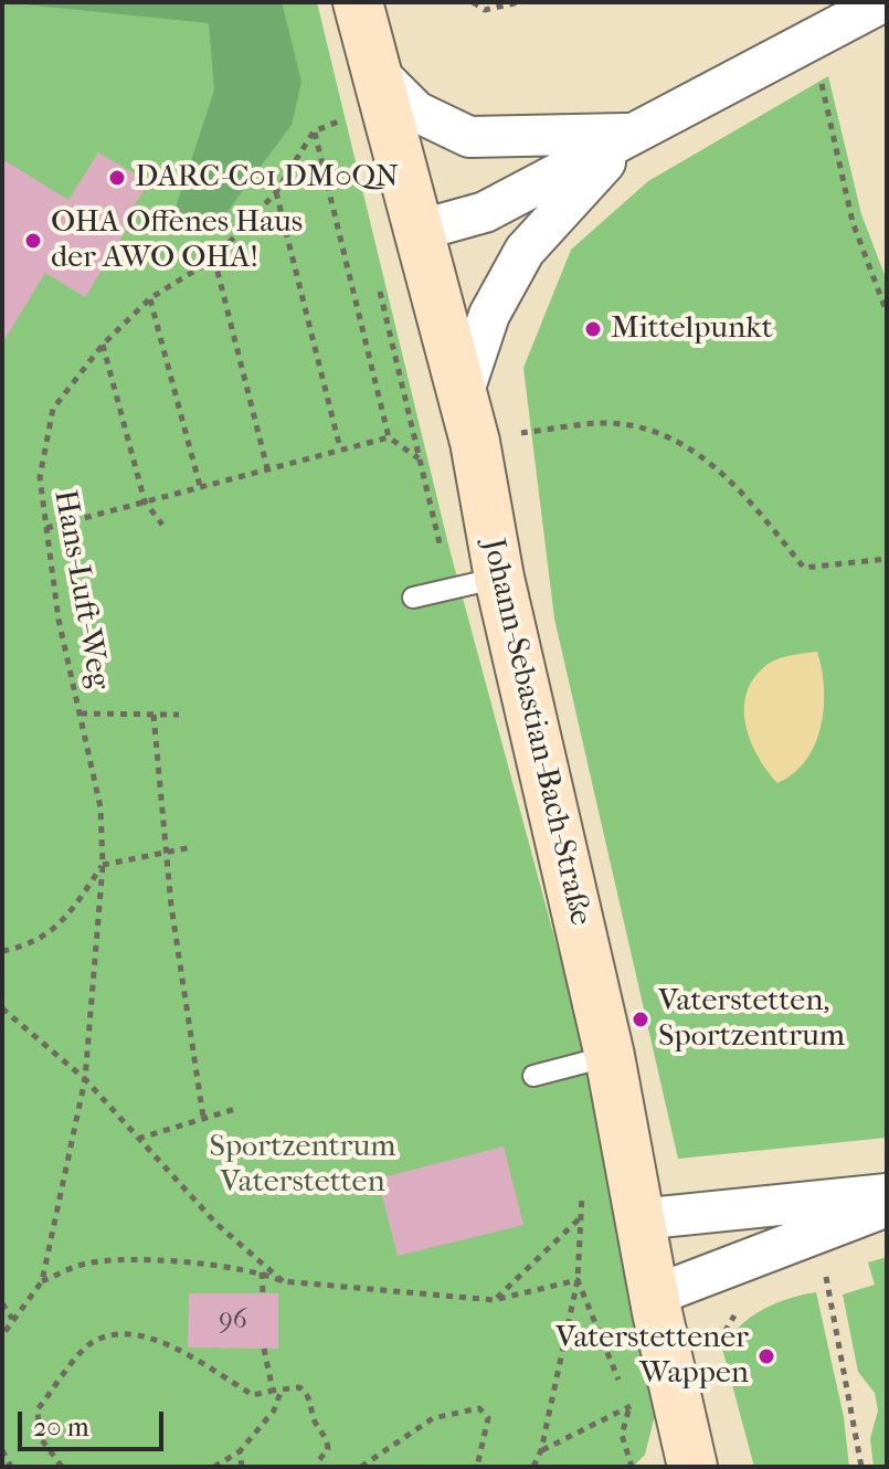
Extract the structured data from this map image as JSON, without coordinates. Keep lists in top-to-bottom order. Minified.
{"streets":{"street":["Johann-Sebastian-Bach-Straße"],"path":["Hans-Luft-Weg"]},"parks":["Sportzentrum Vaterstetten"],"places":["DARC-C01 DM0QN","OHA Offenes Haus der AWO OHA!","Mittelpunkt","Vaterstetten, Sportzentrum","Vaterstettener Wappen"],"house_numbers":["96"],"scale_bar":"20 m"}
